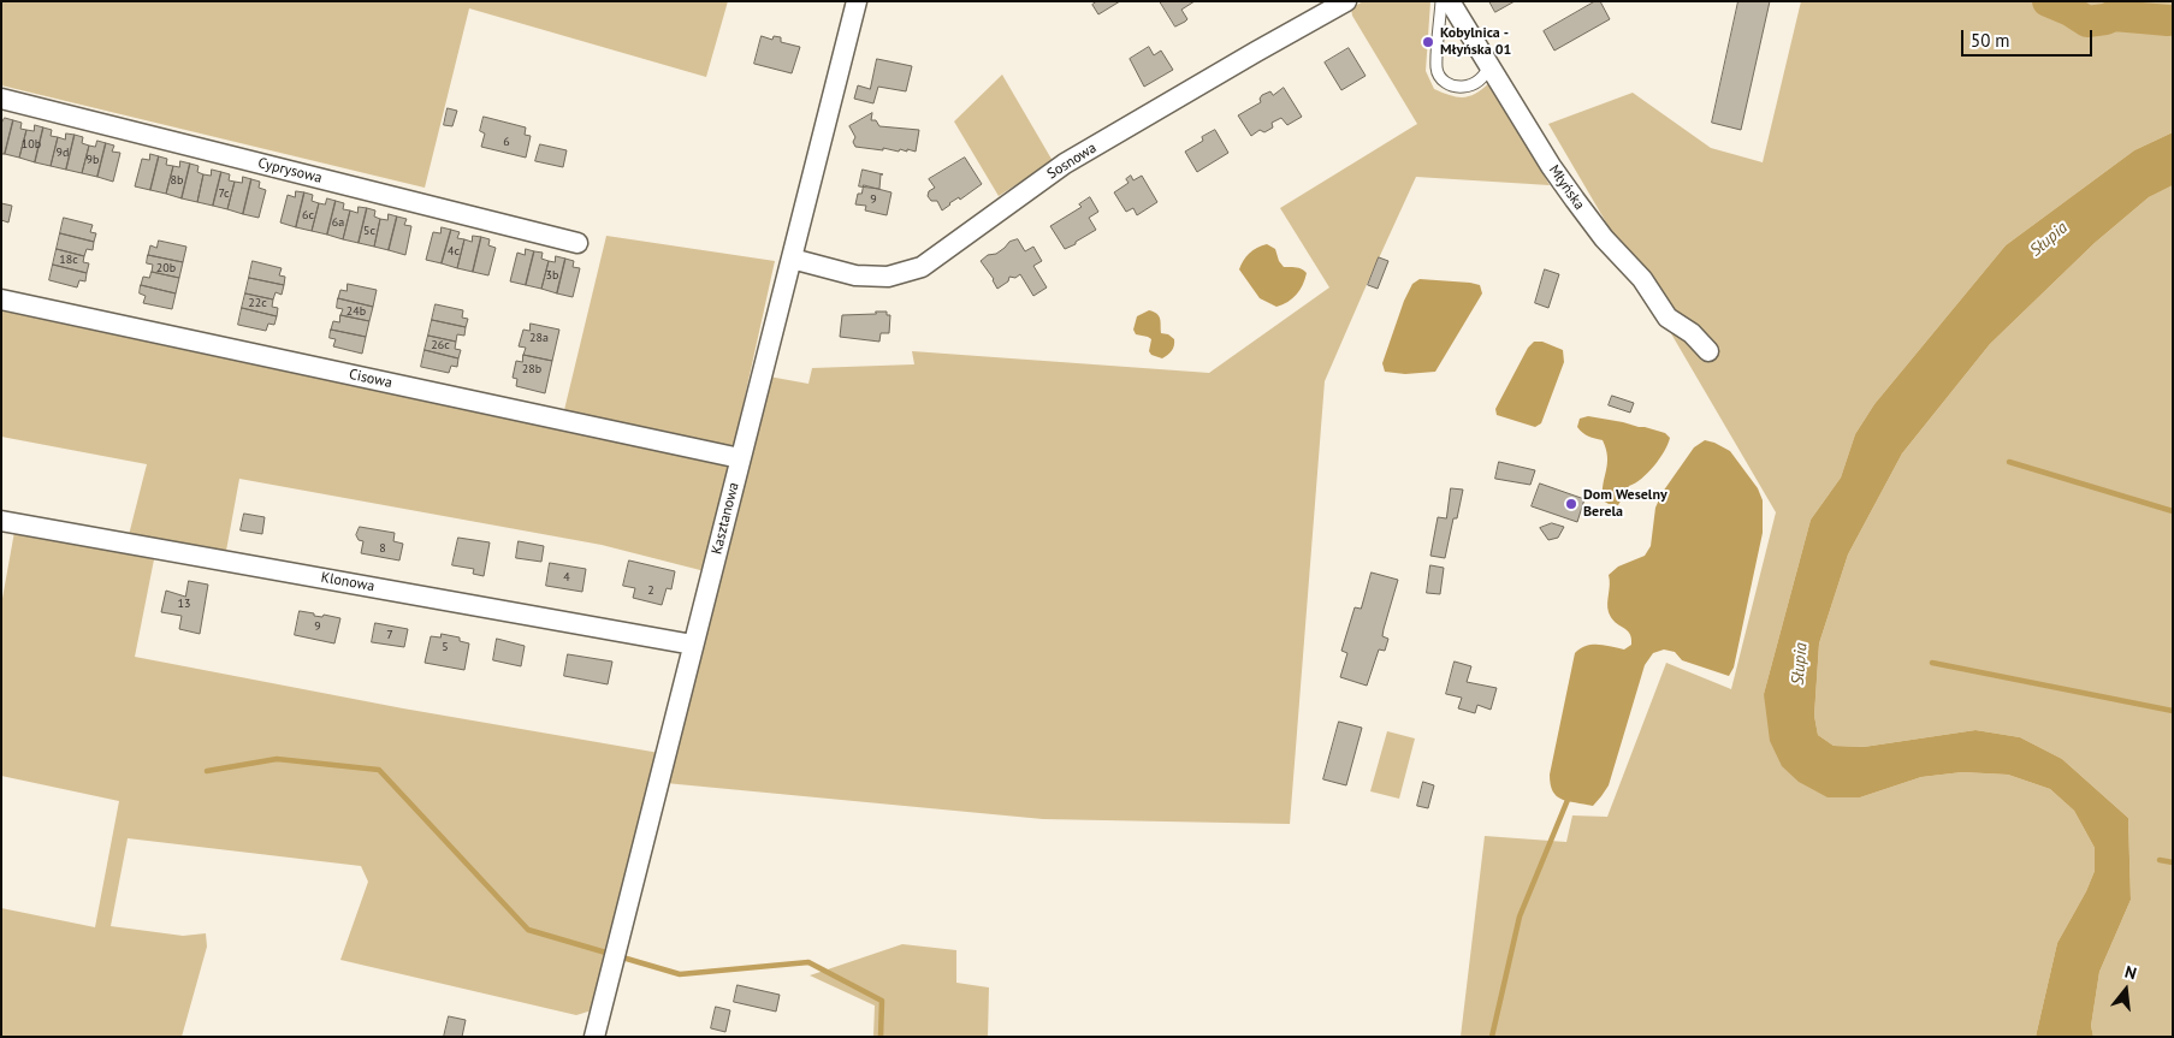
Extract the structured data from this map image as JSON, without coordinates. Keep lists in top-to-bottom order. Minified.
{"streets":{"street":["Sosnowa","Cyprysowa","Młyńska","Cisowa","Kasztanowa","Klonowa"]},"crossings":[["Sosnowa","Kasztanowa"],["Cisowa","Kasztanowa"],["Kasztanowa","Klonowa"]],"water":["Słupia"],"places":["Kobylnica - Młyńska 01","Dom Weselny Berela"],"house_numbers":["6","10b","9d","9b","8b","7c","9","6c","6a","5c","4c","18c","20b","3b","22c","24b","28a","26c","28b","8","4","2","13","9","7","5"],"scale_bar":"50 m","north":"top"}
